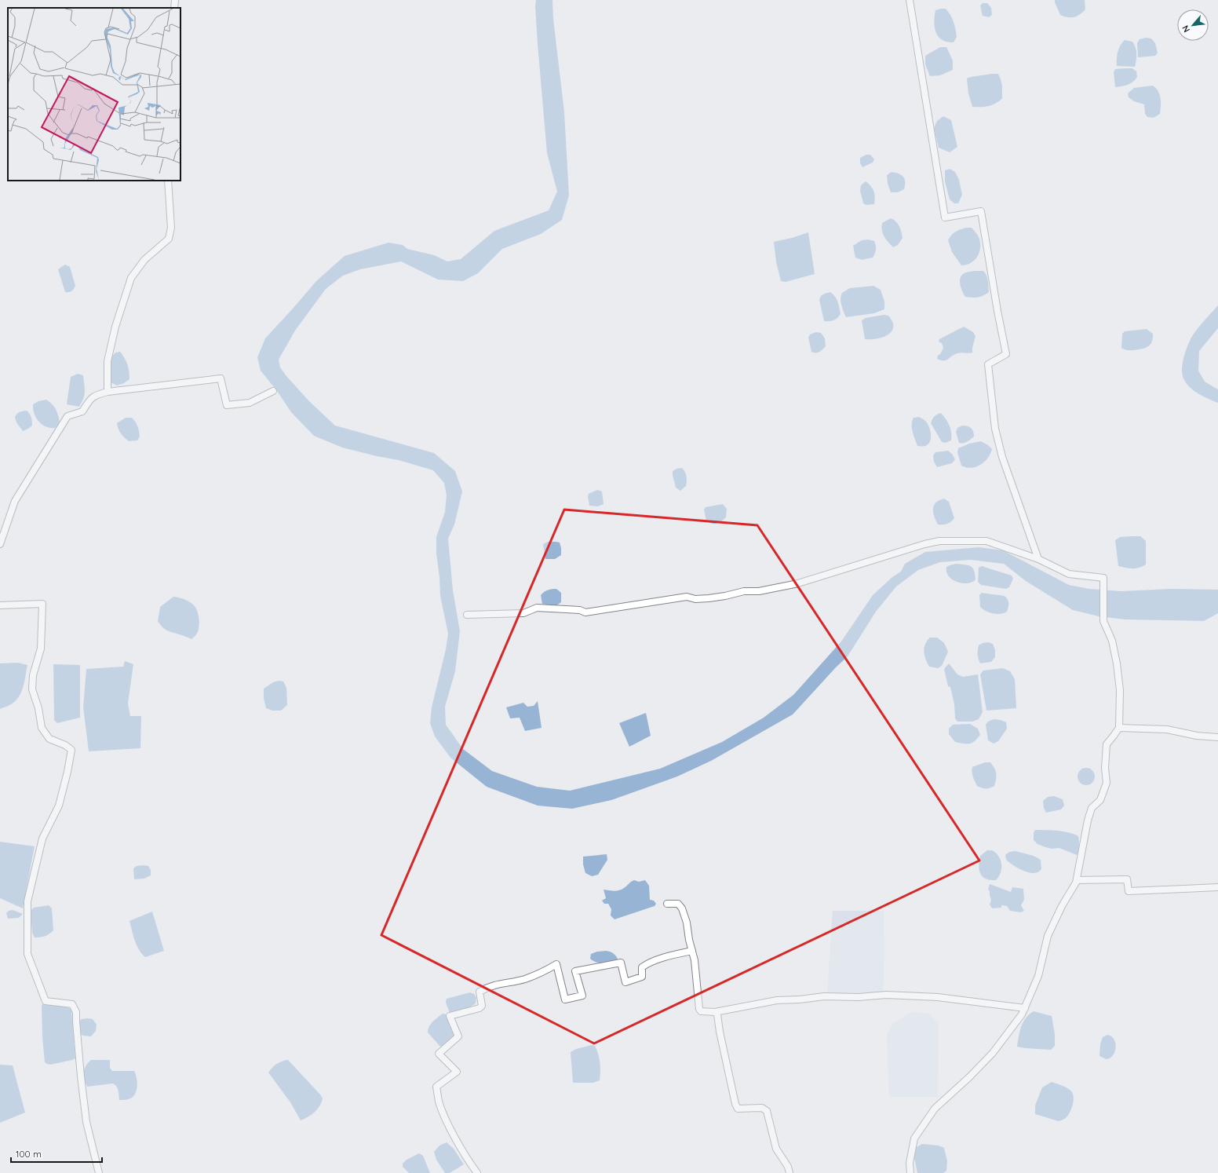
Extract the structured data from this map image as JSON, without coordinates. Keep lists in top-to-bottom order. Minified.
{"scale_bar":"100 m","north":"bottom left"}
